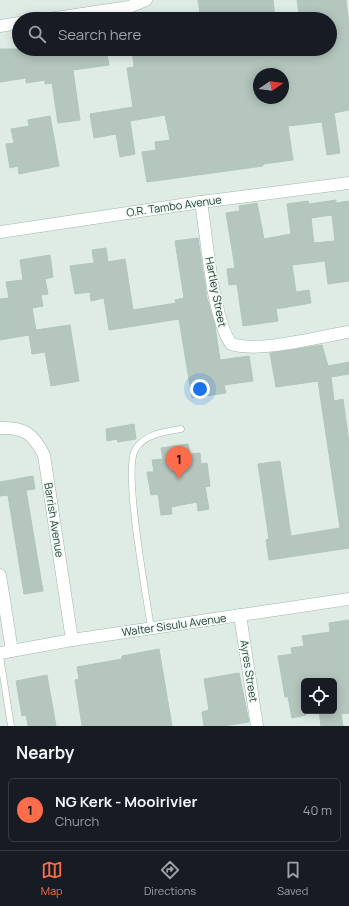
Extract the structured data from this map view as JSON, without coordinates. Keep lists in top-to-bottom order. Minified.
{"streets":{"street":["O.R. Tambo Avenue","Hartley Street","Barrish Avenue","Walter Sisulu Avenue","Ayres Street"]},"crossings":[["O.R. Tambo Avenue","Hartley Street"],["Barrish Avenue","Walter Sisulu Avenue"],["Walter Sisulu Avenue","Ayres Street"]],"north":"right","page":{"search":"Search here","pins":"1","heading":"Nearby","list":[{"mark":"1","name":"NG Kerk - Mooirivier","note":"Church","value":"40 m"}],"nav":["Map","Directions","Saved"]}}
